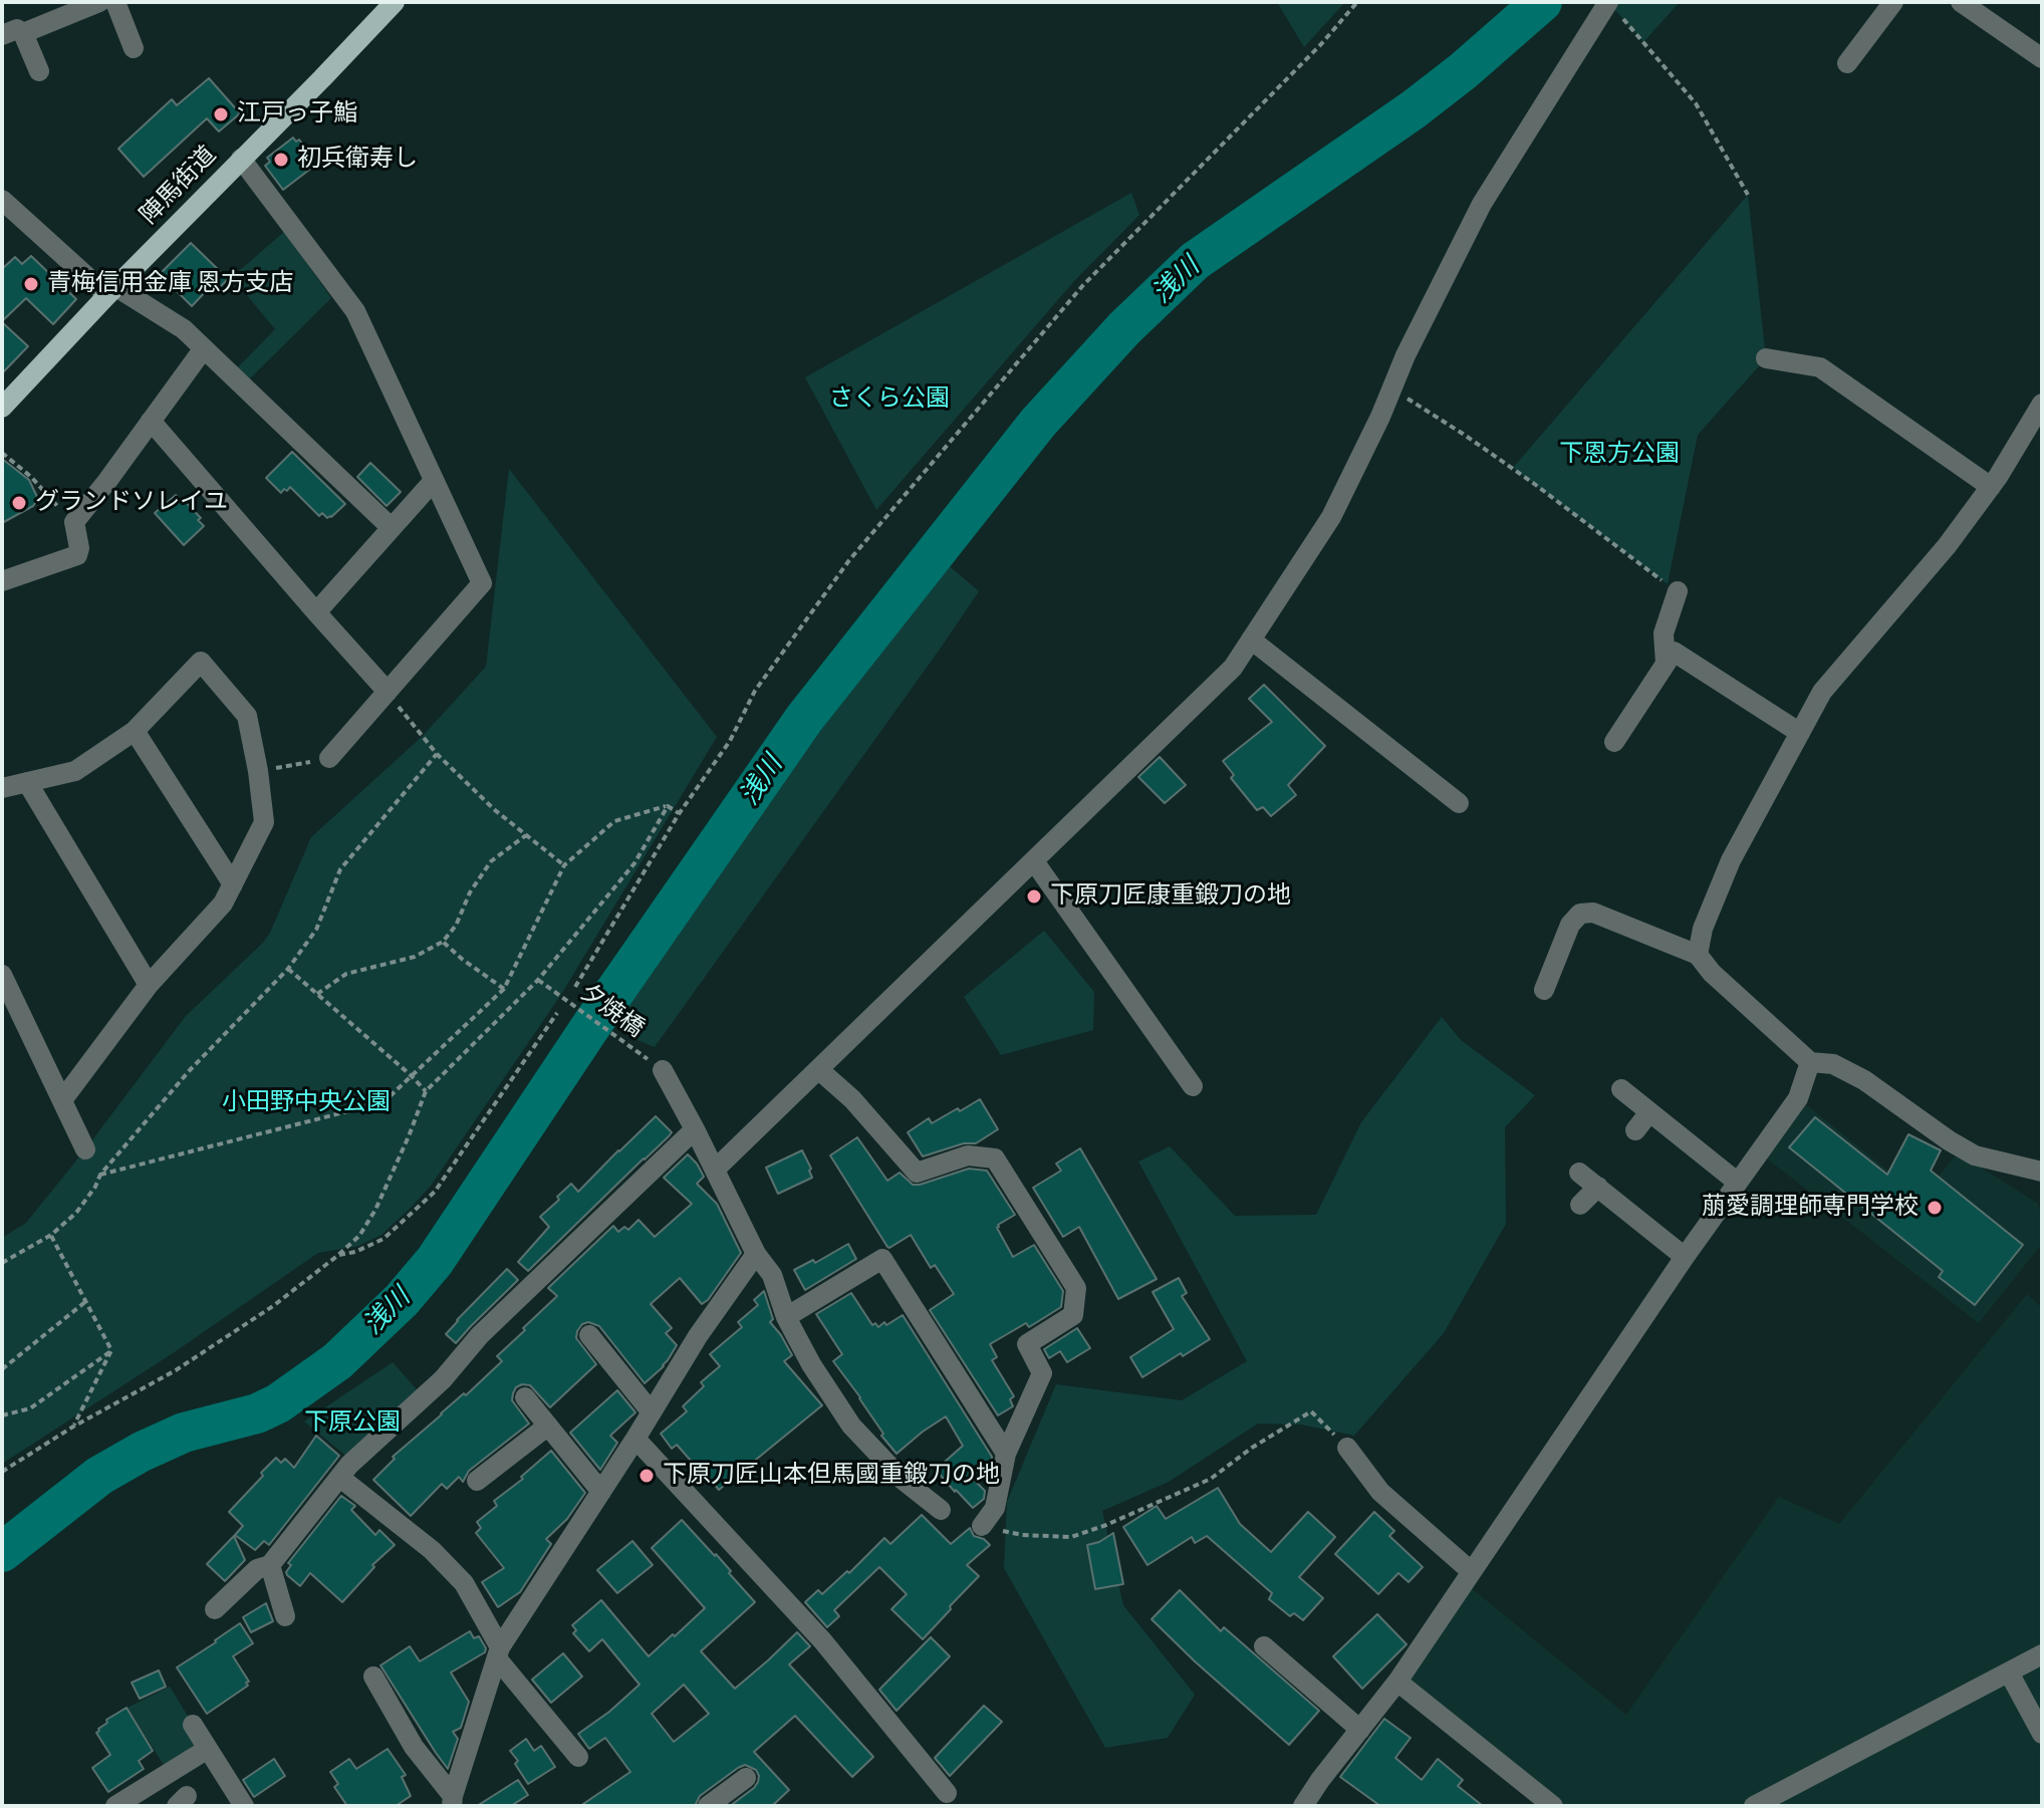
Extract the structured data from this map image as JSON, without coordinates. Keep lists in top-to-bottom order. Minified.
{"streets":{"main road":["陣馬街道"],"path":["夕焼橋"]},"water":["浅川"],"parks":["さくら公園","下恩方公園","小田野中央公園","下原公園"],"places":["江戸っ子鮨","初兵衛寿し","青梅信用金庫 恩方支店","グランドソレイユ","下原刀匠康重鍛刀の地","萠愛調理師専門学校","下原刀匠山本但馬國重鍛刀の地"]}
